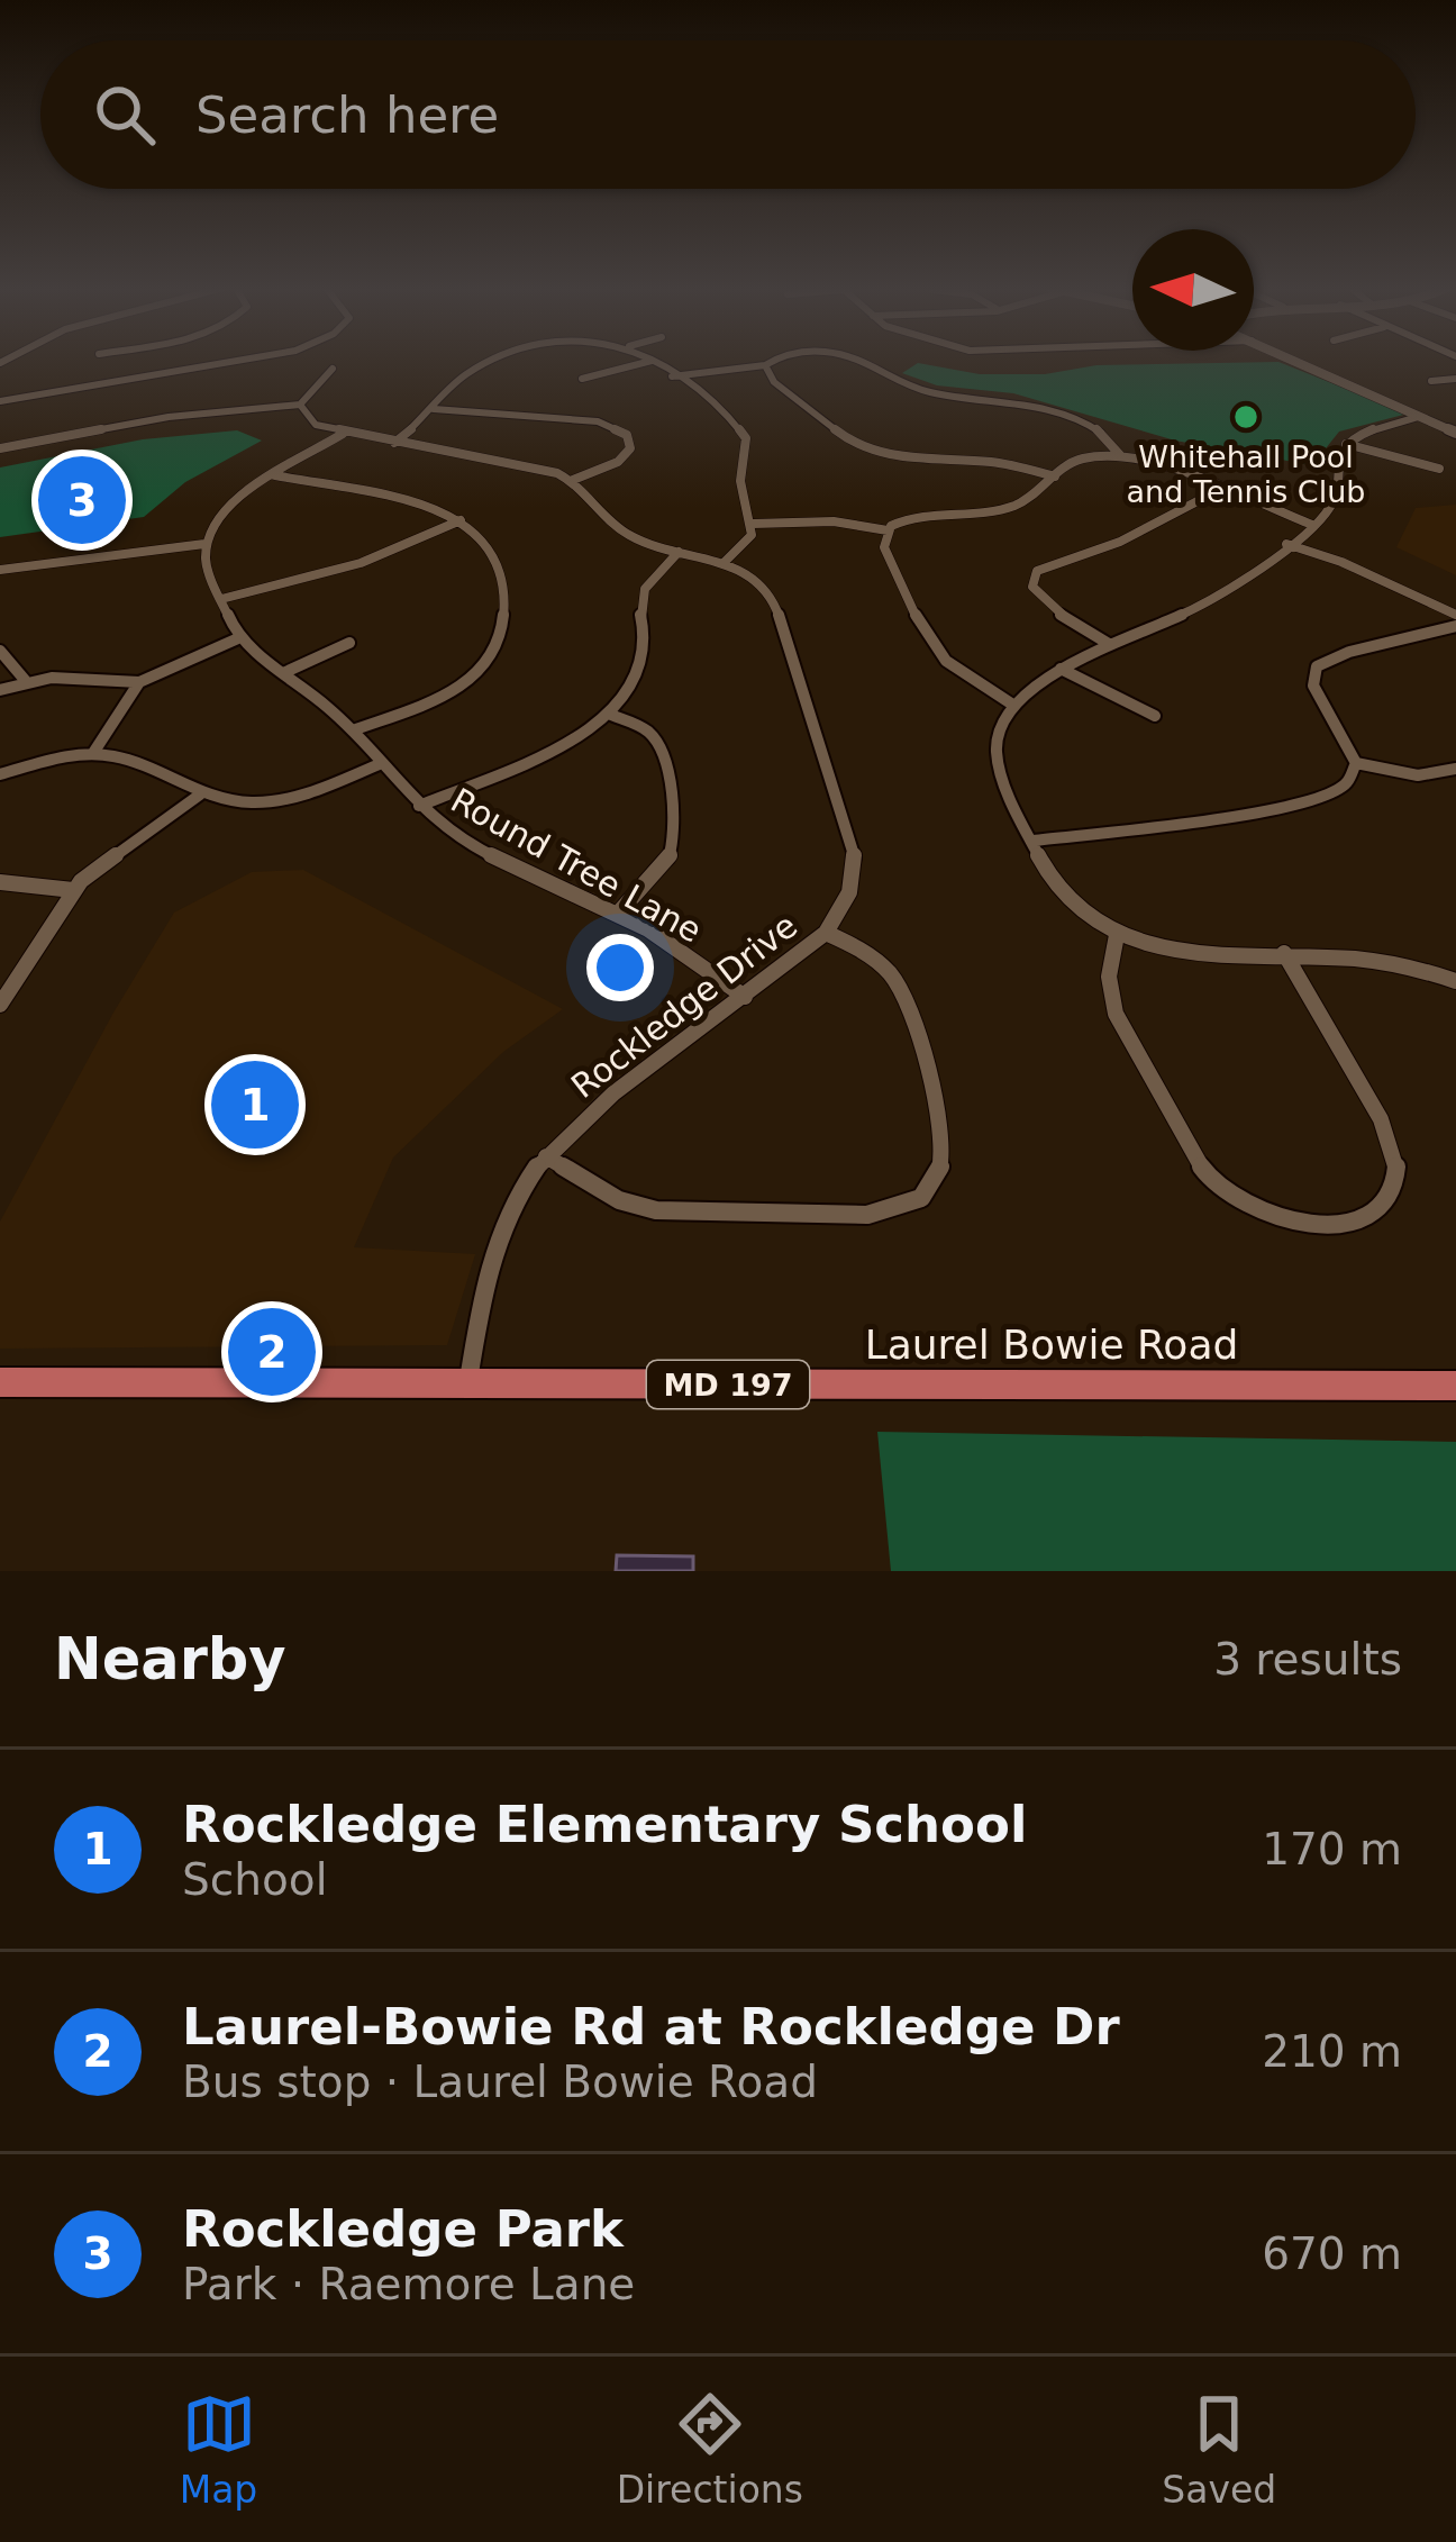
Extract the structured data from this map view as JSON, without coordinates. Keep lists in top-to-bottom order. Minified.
{"streets":{"main road":["Laurel Bowie Road","MD 197"],"street":["Round Tree Lane","Rockledge Drive"]},"crossings":[["Round Tree Lane","Rockledge Drive"],["Rockledge Drive","Laurel Bowie Road"]],"places":["Whitehall Pool and Tennis Club"],"north":"left","page":{"search":"Search here","pins":["3","1","2"],"heading":["Nearby","3 results"],"list":[{"mark":"1","name":"Rockledge Elementary School","note":"School","value":"170 m"},{"mark":"2","name":"Laurel-Bowie Rd at Rockledge Dr","note":"Bus stop · Laurel Bowie Road","value":"210 m"},{"mark":"3","name":"Rockledge Park","note":"Park · Raemore Lane","value":"670 m"}],"nav":["Map","Directions","Saved"]}}
